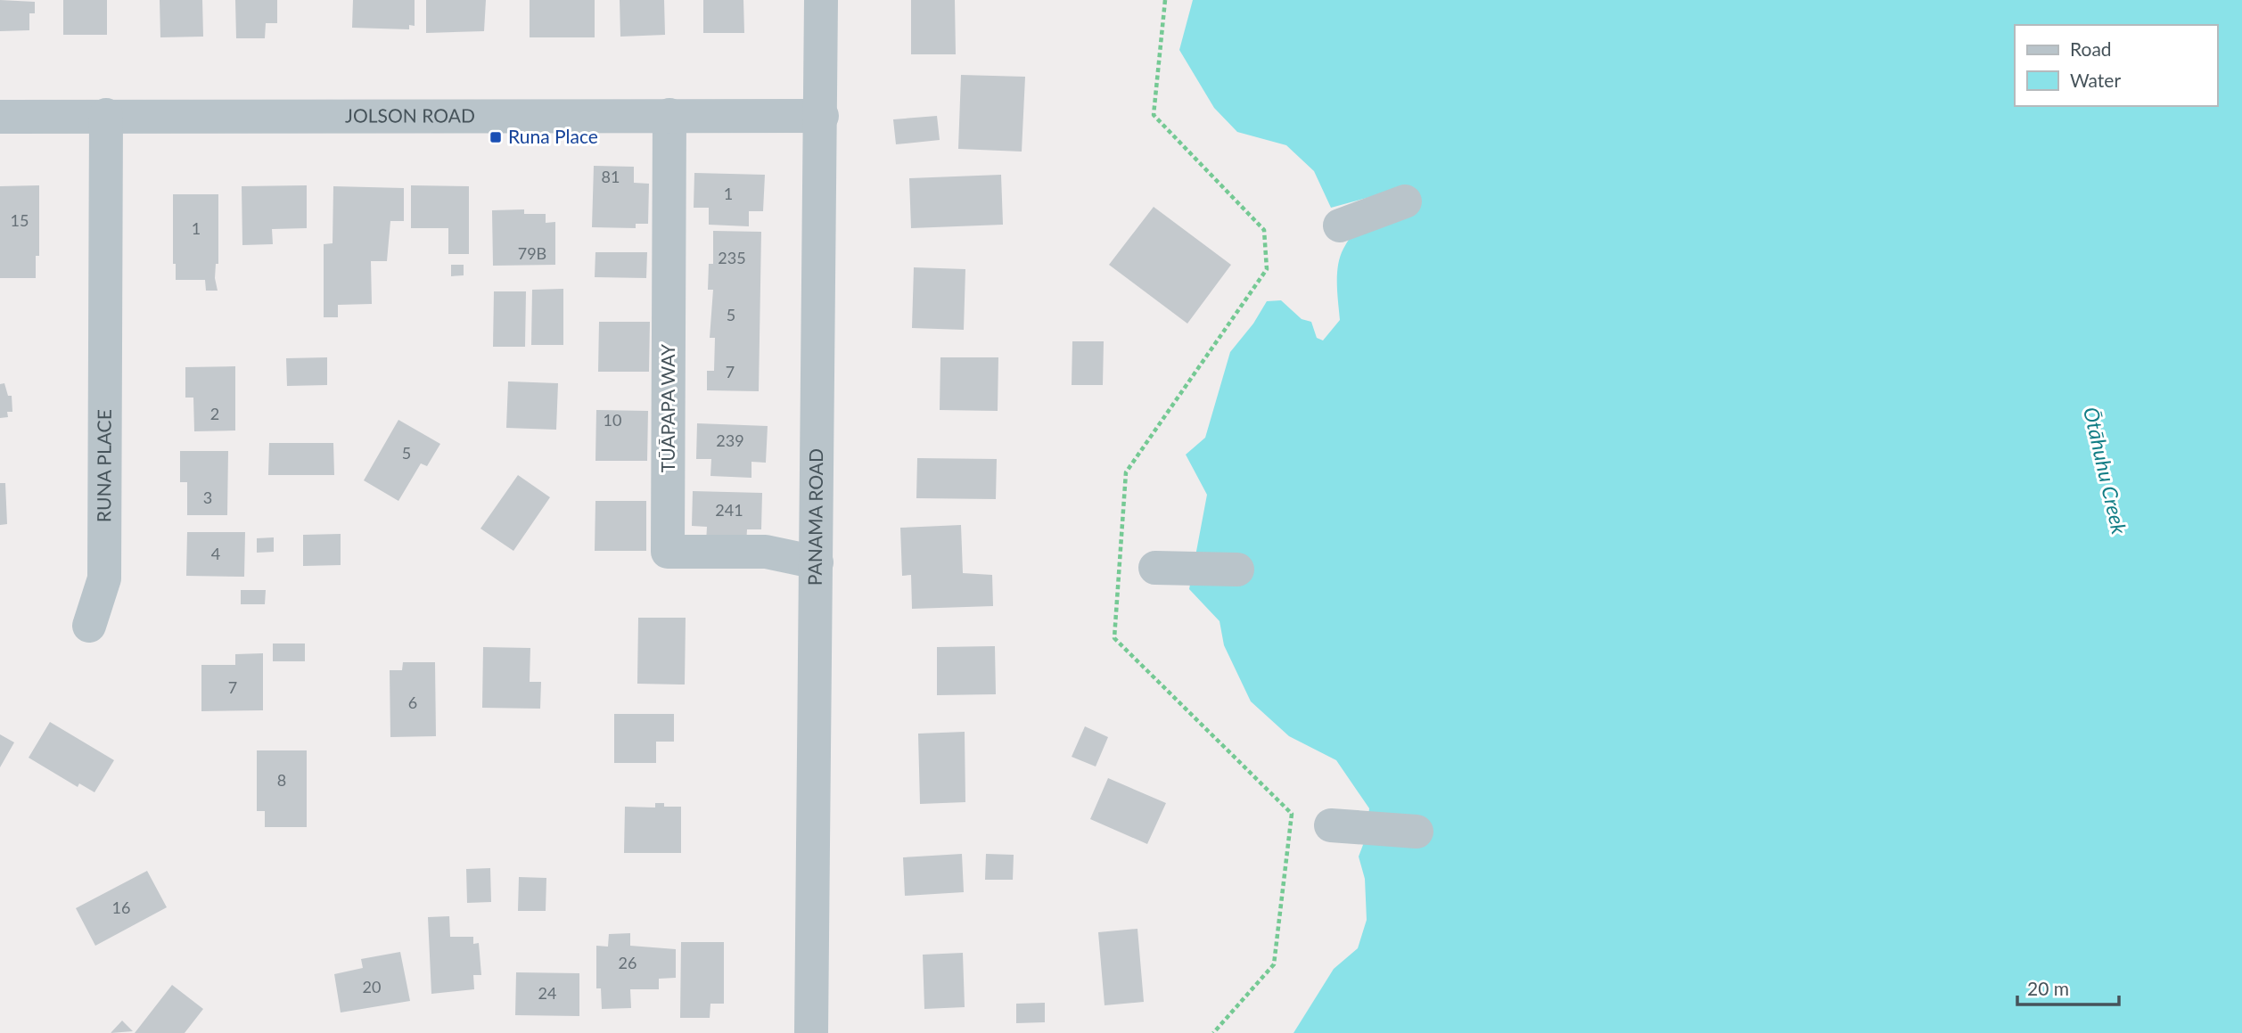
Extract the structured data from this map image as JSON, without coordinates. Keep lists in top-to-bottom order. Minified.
{"streets":{"street":["JOLSON ROAD","TŪĀPAPA WAY","RUNA PLACE","PANAMA ROAD"]},"crossings":[["JOLSON ROAD","TŪĀPAPA WAY"],["JOLSON ROAD","RUNA PLACE"],["JOLSON ROAD","PANAMA ROAD"],["TŪĀPAPA WAY","PANAMA ROAD"]],"water":["Ōtāhuhu Creek"],"places":{"transit":["Runa Place"]},"house_numbers":["81","1","15","1","79B","235","5","7","2","10","239","5","3","241","4","7","6","8","16","26","20","24"],"legend":["Road","Water"],"scale_bar":"20 m"}
